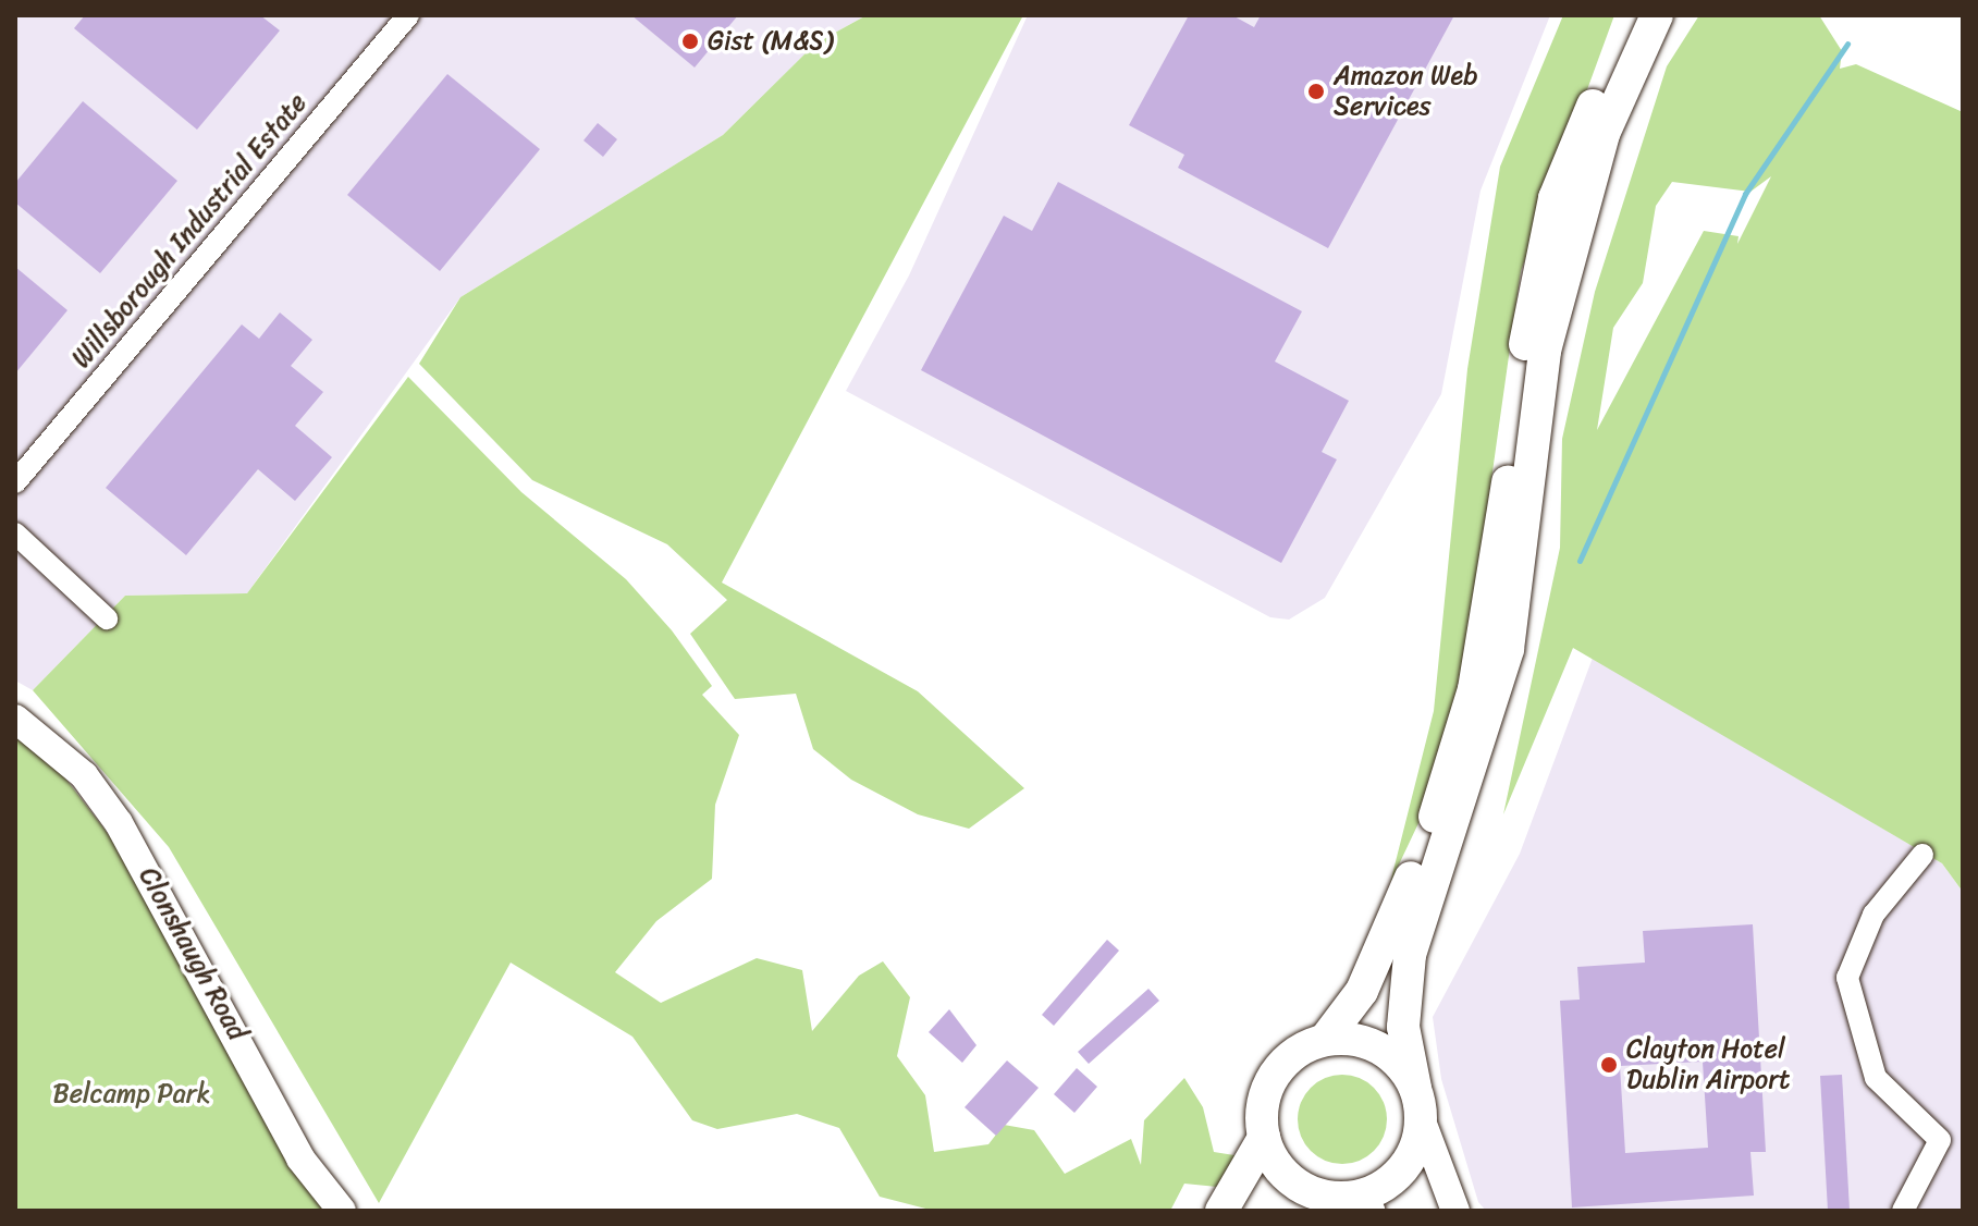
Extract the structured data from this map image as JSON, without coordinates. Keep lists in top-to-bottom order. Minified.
{"streets":{"street":["Willsborough Industrial Estate","Clonshaugh Road"]},"parks":["Belcamp Park"],"places":["Gist (M&S)","Amazon Web Services","Clayton Hotel Dublin Airport"]}
